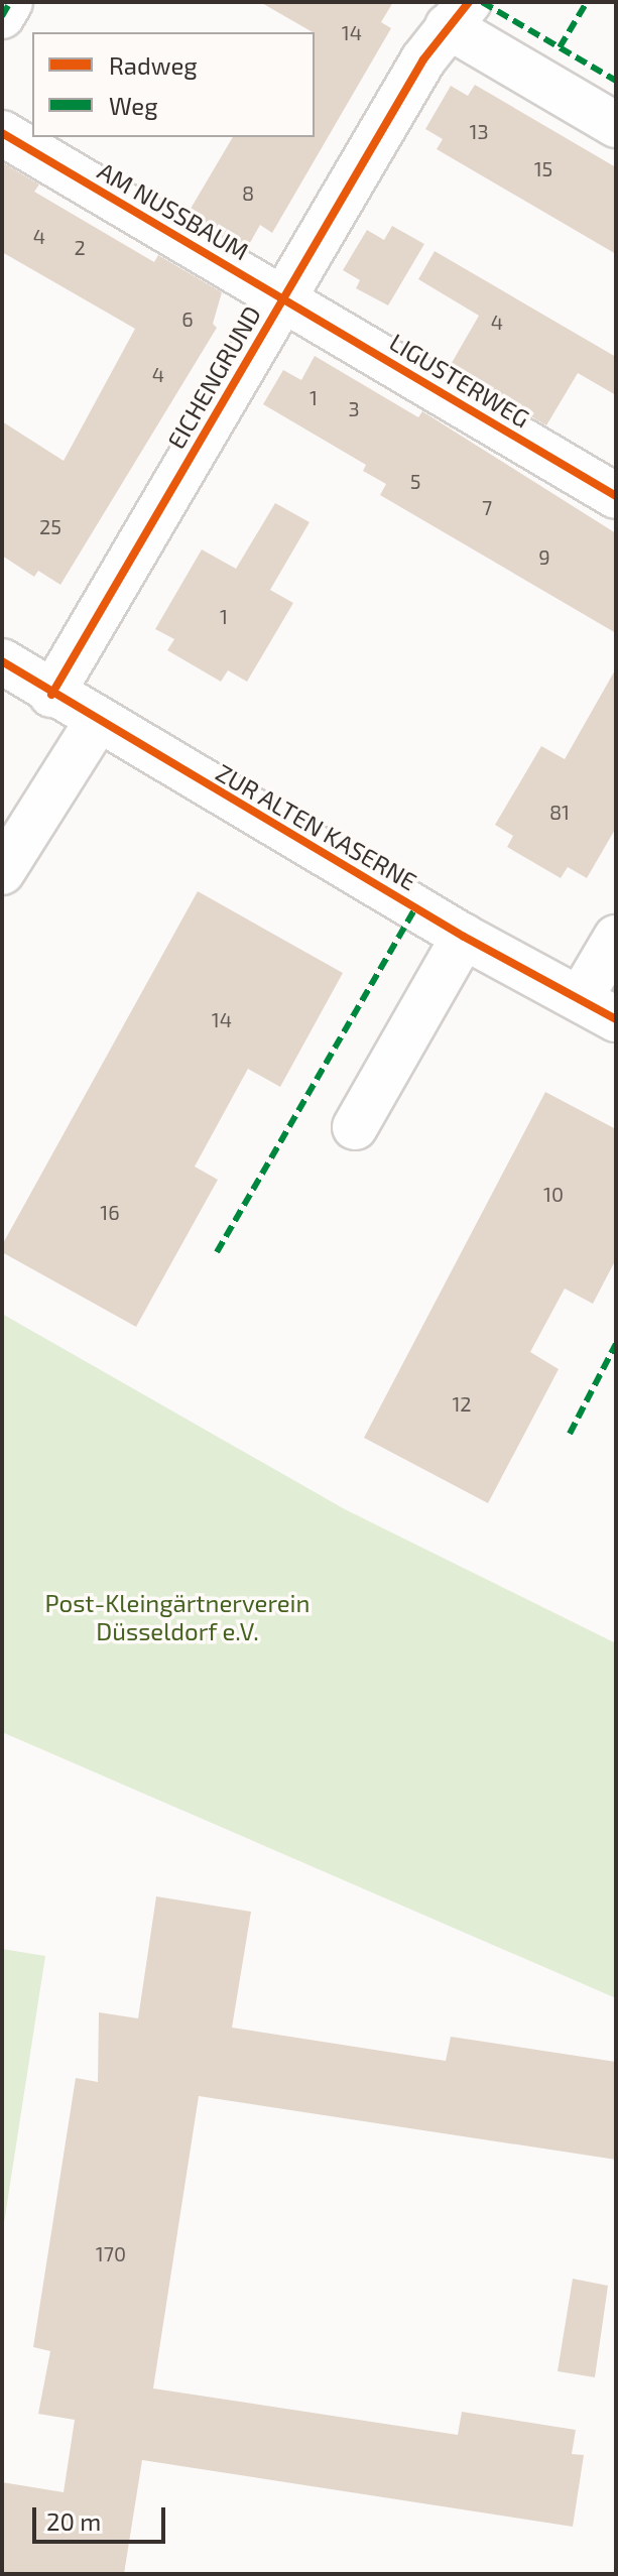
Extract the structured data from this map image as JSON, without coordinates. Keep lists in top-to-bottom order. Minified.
{"streets":{"street":["AM NUSSBAUM","EICHENGRUND","LIGUSTERWEG","ZUR ALTEN KASERNE"]},"crossings":[["AM NUSSBAUM","EICHENGRUND"],["AM NUSSBAUM","LIGUSTERWEG"],["EICHENGRUND","LIGUSTERWEG"],["EICHENGRUND","ZUR ALTEN KASERNE"]],"parks":["Post-Kleingärtnerverein Düsseldorf e.V."],"house_numbers":["14","13","15","8","4","2","6","4","4","1","3","5","7","25","9","1","81","14","10","16","12","170"],"legend":["Radweg","Weg"],"scale_bar":"20 m"}
